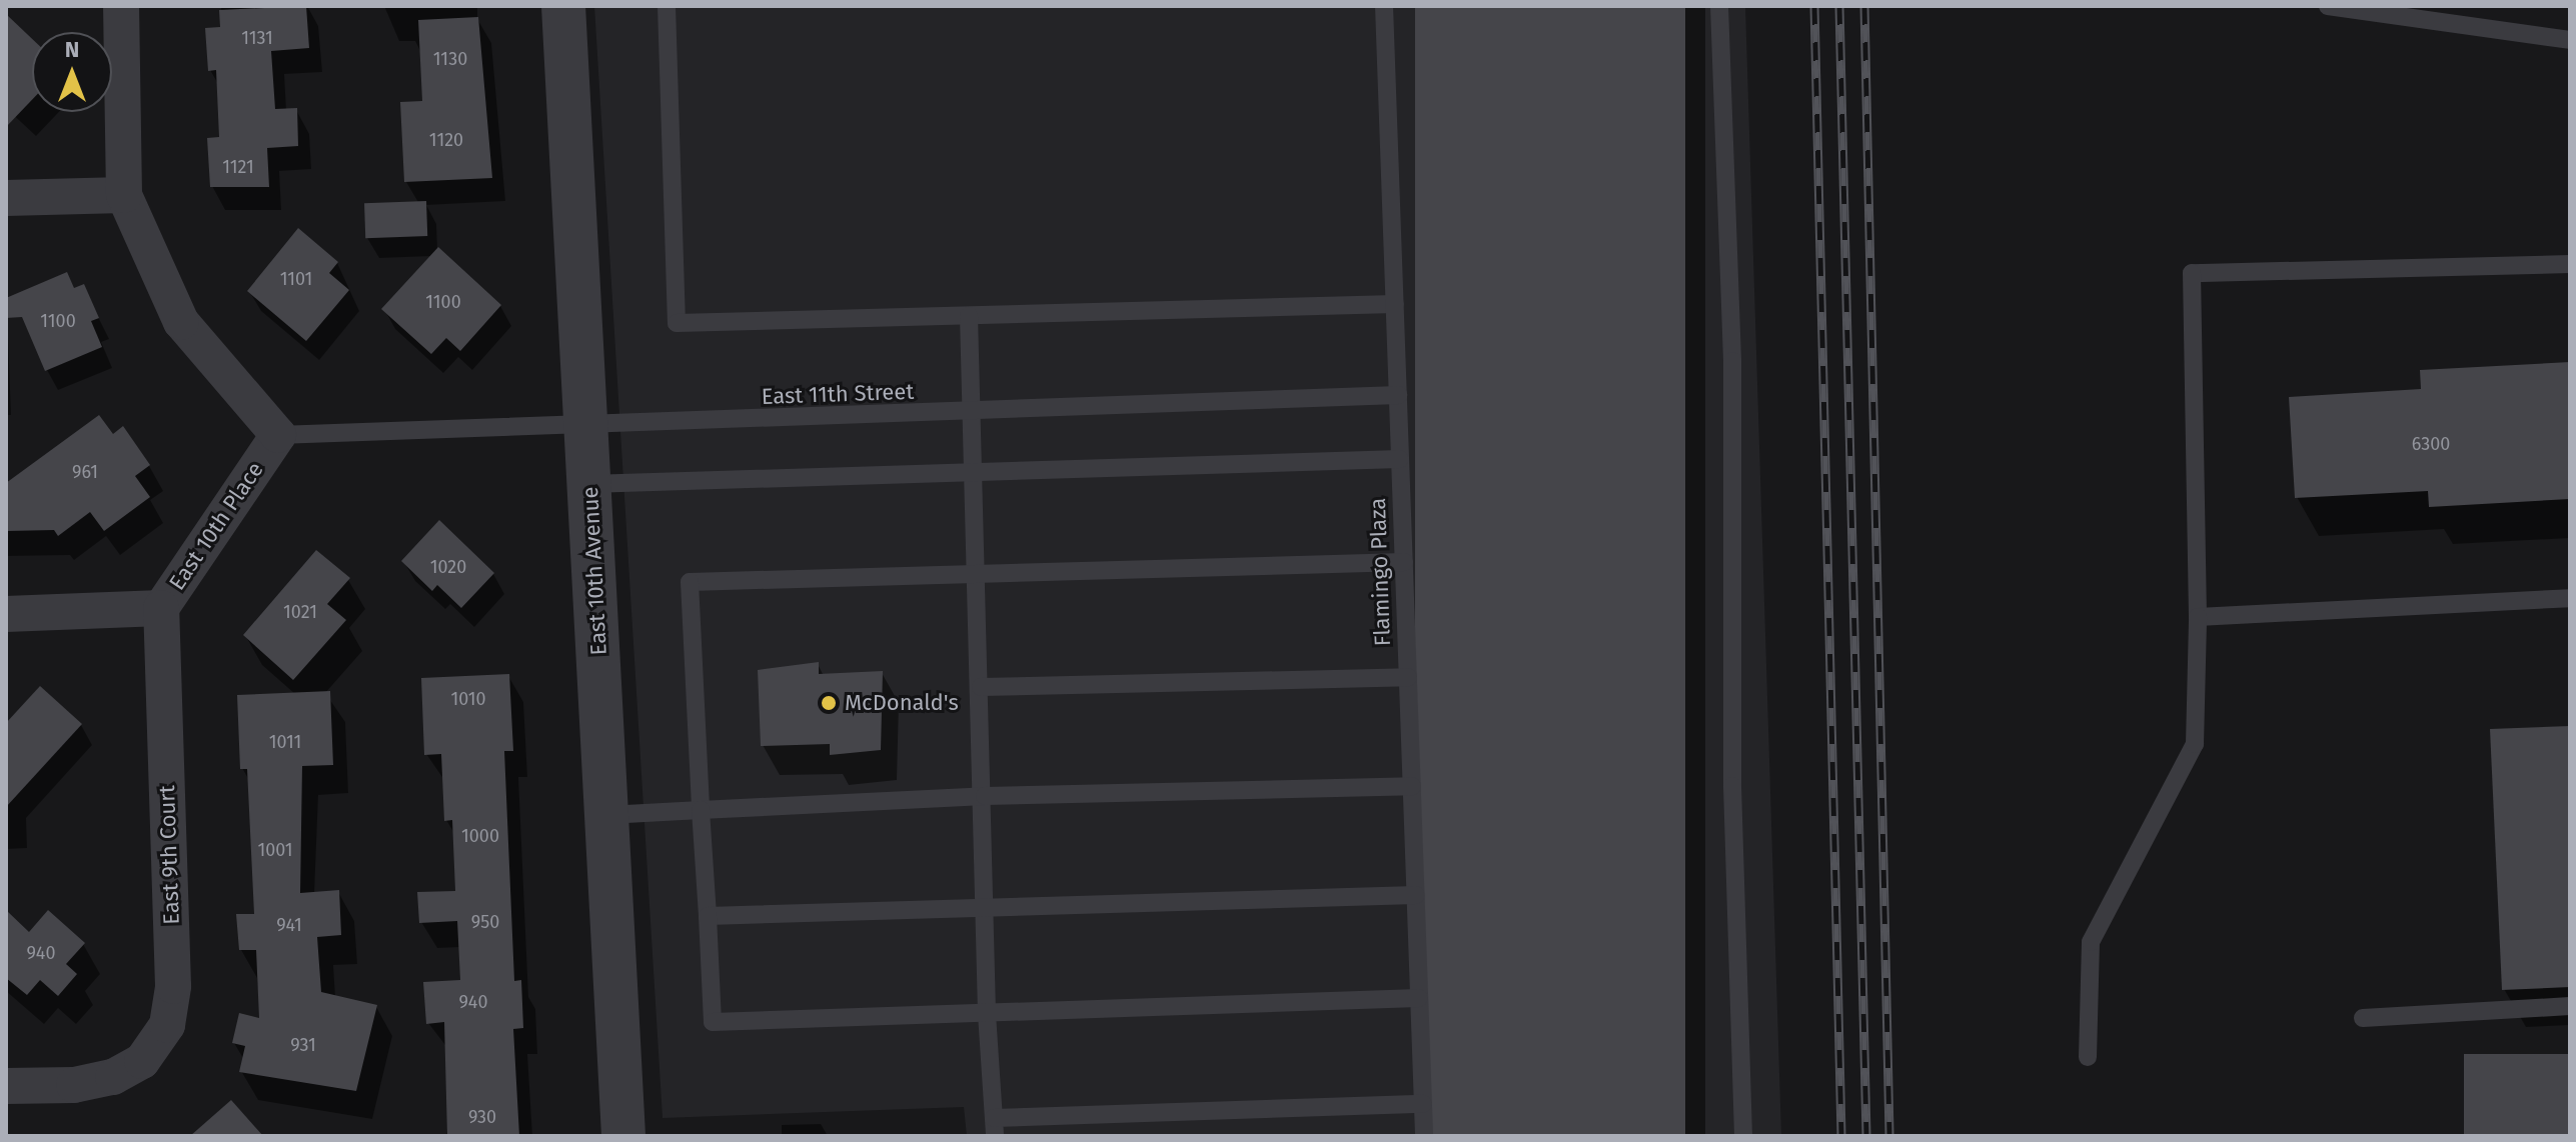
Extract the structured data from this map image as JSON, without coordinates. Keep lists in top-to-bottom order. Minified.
{"streets":{"street":["East 10th Place","East 10th Avenue","East 9th Court"],"lane":["East 11th Street","Flamingo Plaza"]},"crossings":[["East 11th Street","East 10th Place"],["East 11th Street","East 10th Avenue"],["East 11th Street","Flamingo Plaza"],["East 10th Place","East 9th Court"]],"places":["McDonald's"],"house_numbers":["1131","1130","1120","1121","1101","1100","1100","6300","961","1020","1021","1010","1011","1000","1001","950","941","940","940","931","930"],"north":"top"}
